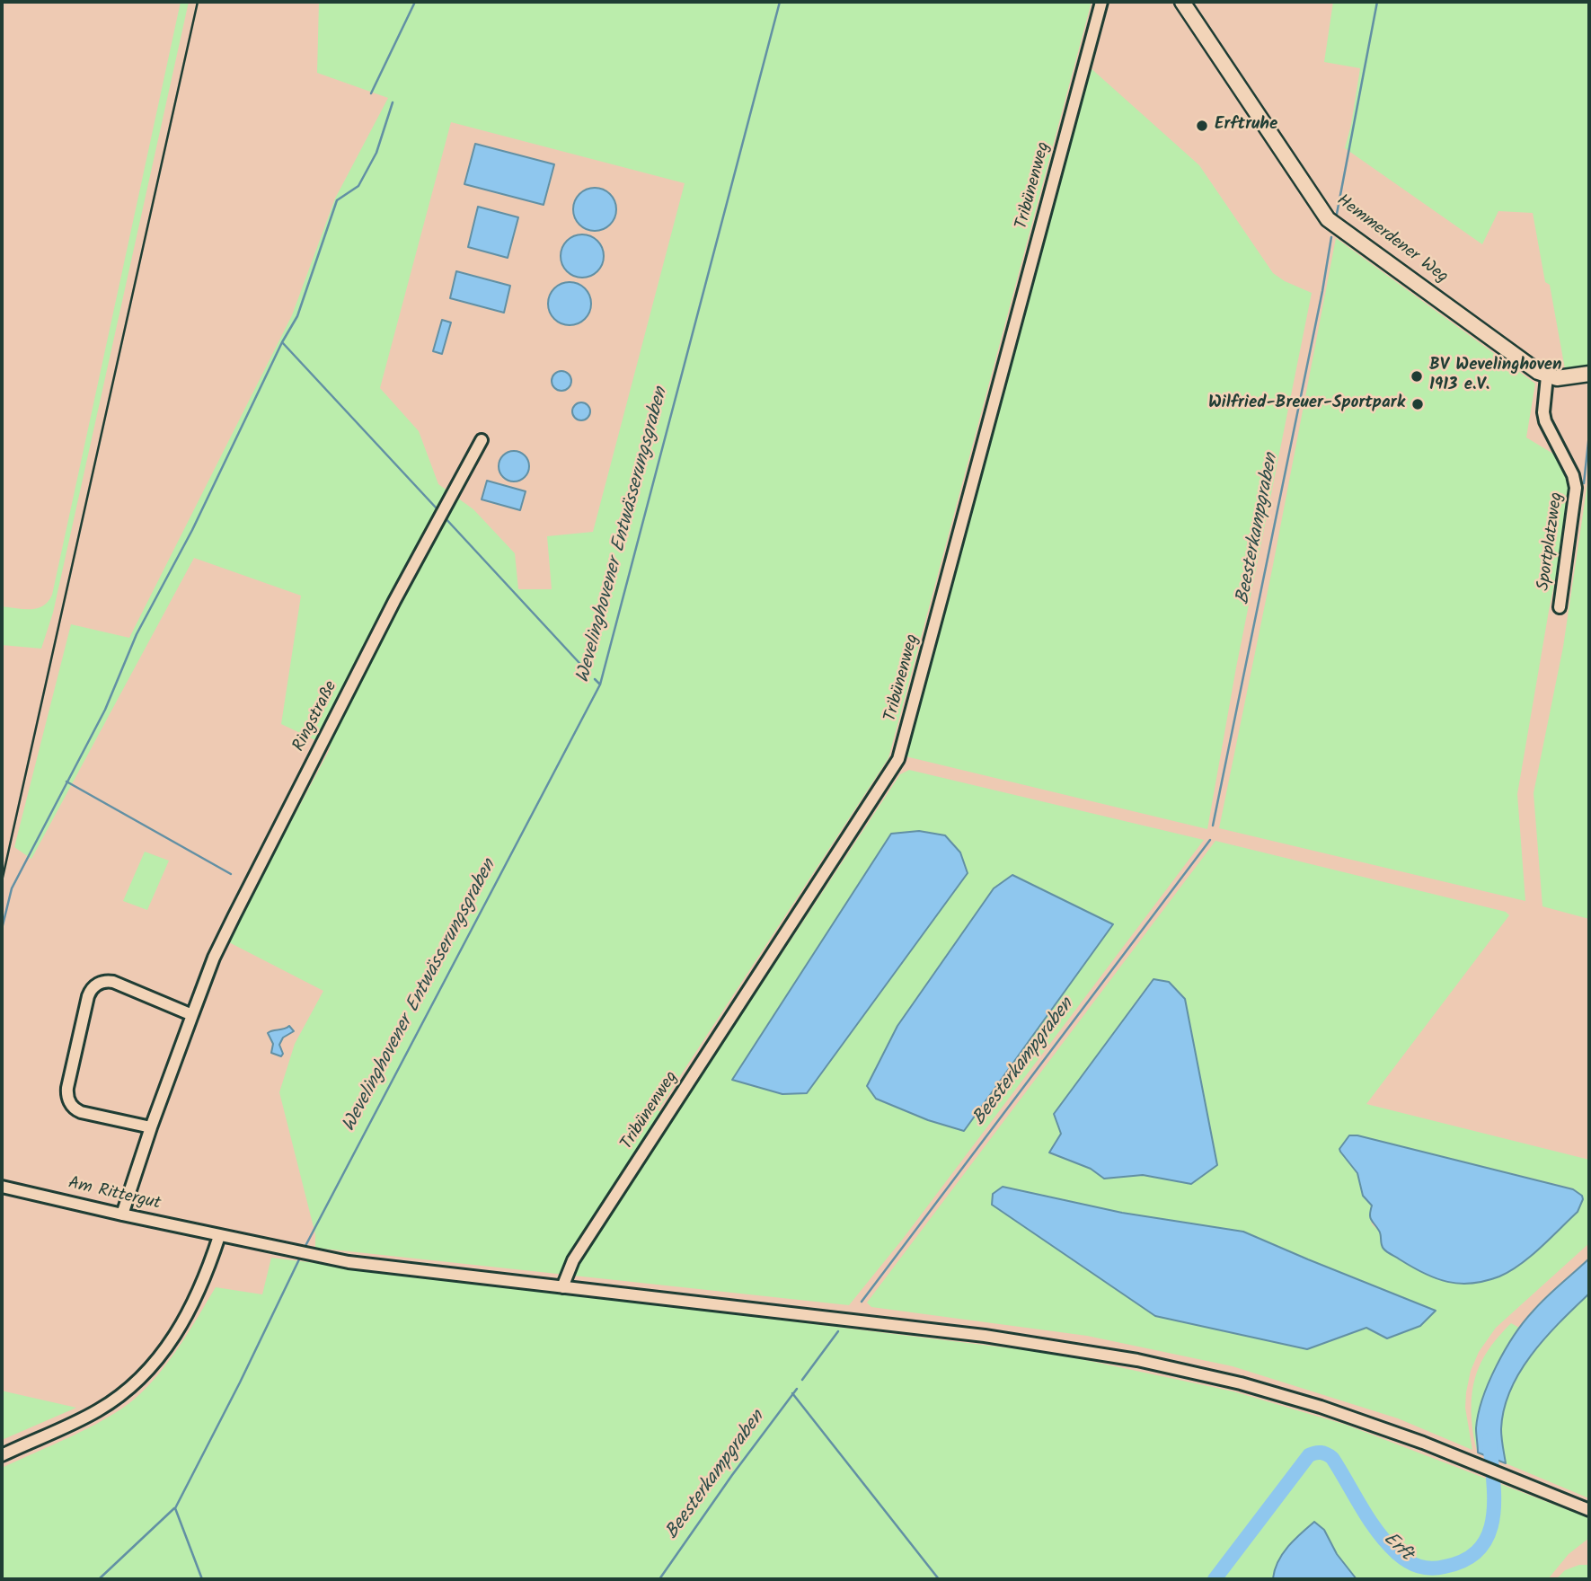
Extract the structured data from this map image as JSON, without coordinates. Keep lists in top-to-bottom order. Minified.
{"streets":{"main road":["Hemmerdener Weg"],"street":["Tribünenweg","Sportplatzweg","Ringstraße","Am Rittergut"]},"crossings":[["Tribünenweg","Am Rittergut"],["Hemmerdener Weg","Sportplatzweg"],["Ringstraße","Am Rittergut"]],"water":["Beesterkampgraben","Wevelinghovener Entwässerungsgraben","Erft"],"places":["Erftruhe","BV Wevelinghoven 1913 e.V.","Wilfried-Breuer-Sportpark"]}
